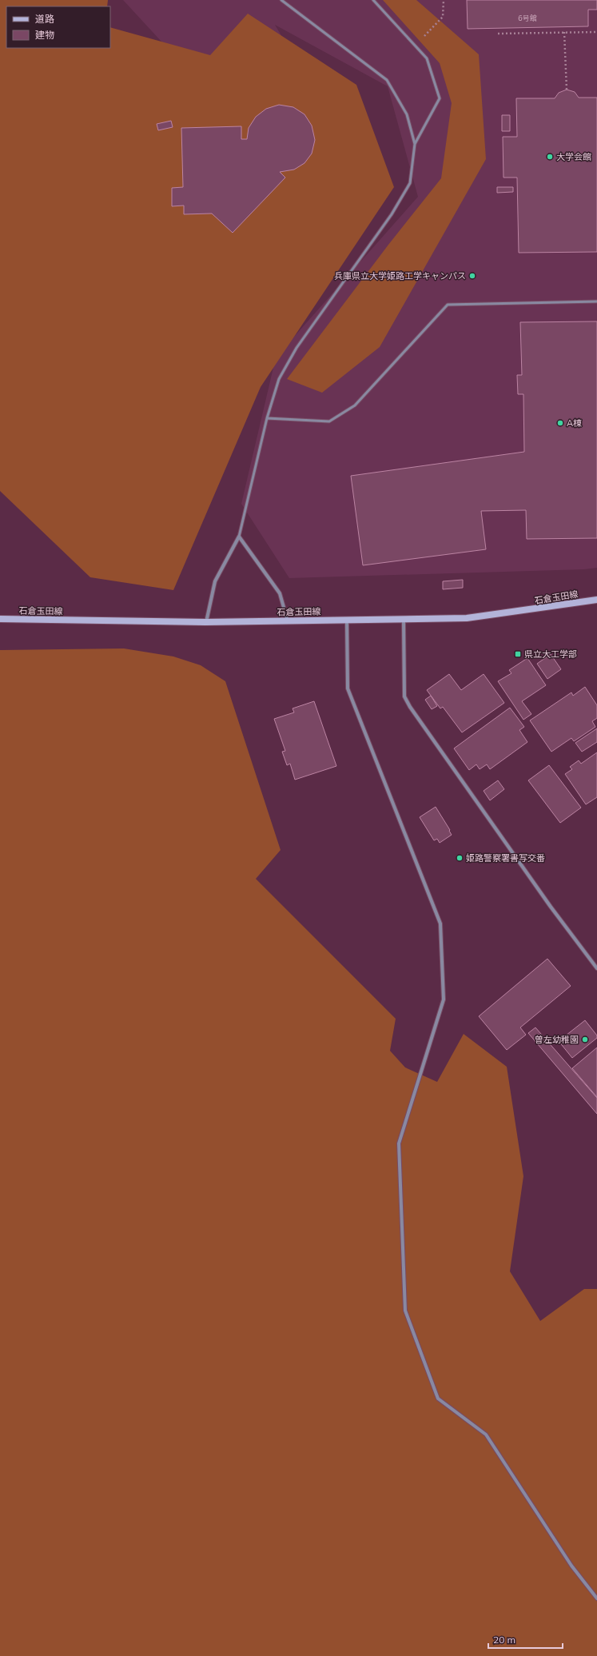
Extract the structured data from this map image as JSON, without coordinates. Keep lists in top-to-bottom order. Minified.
{"streets":{"main road":["石倉玉田線"]},"places":{"other":["大学会館","兵庫県立大学姫路工学キャンパス","A棟","姫路警察署書写交番","曽左幼稚園"],"transit":["県立大工学部"]},"house_numbers":["6号館"],"legend":["道路","建物"],"scale_bar":"20 m"}
